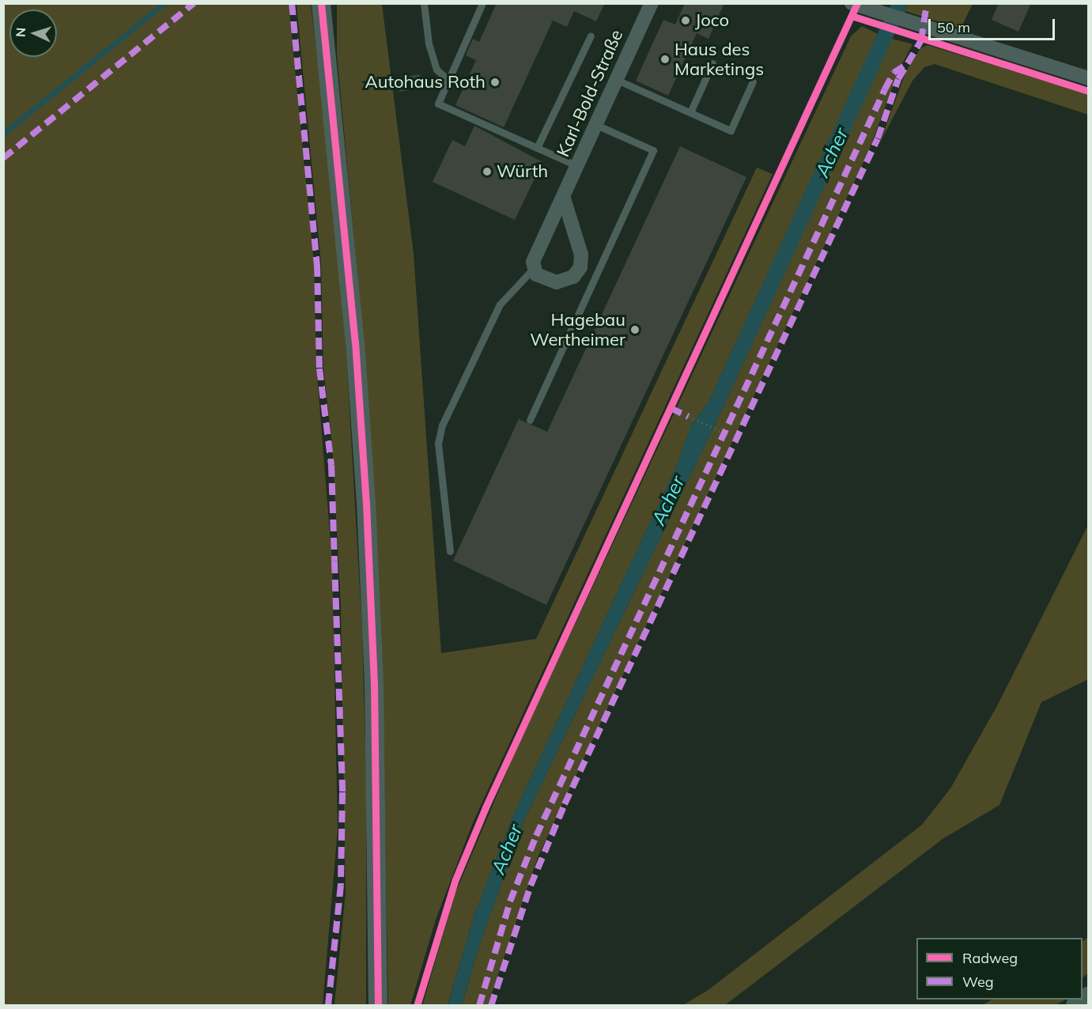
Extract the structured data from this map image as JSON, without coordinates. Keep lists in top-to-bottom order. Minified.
{"streets":{"street":["Karl-Bold-Straße"]},"water":["Acher"],"places":["Joco","Haus des Marketings","Autohaus Roth","Würth","Hagebau Wertheimer"],"legend":["Radweg","Weg"],"scale_bar":"50 m","north":"left"}
